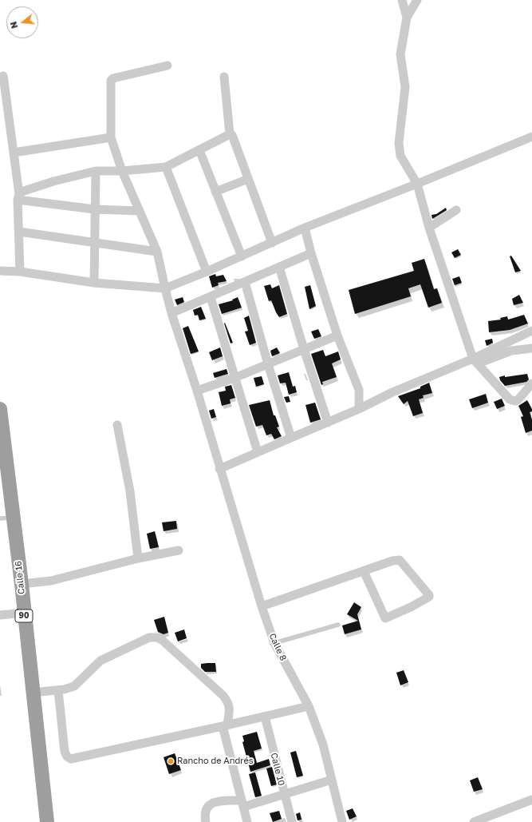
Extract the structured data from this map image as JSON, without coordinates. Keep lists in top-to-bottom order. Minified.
{"streets":{"highway":["Calle 16","90"],"street":["Calle 8","Calle 10"]},"places":["Rancho de Andrés"],"north":"left"}
